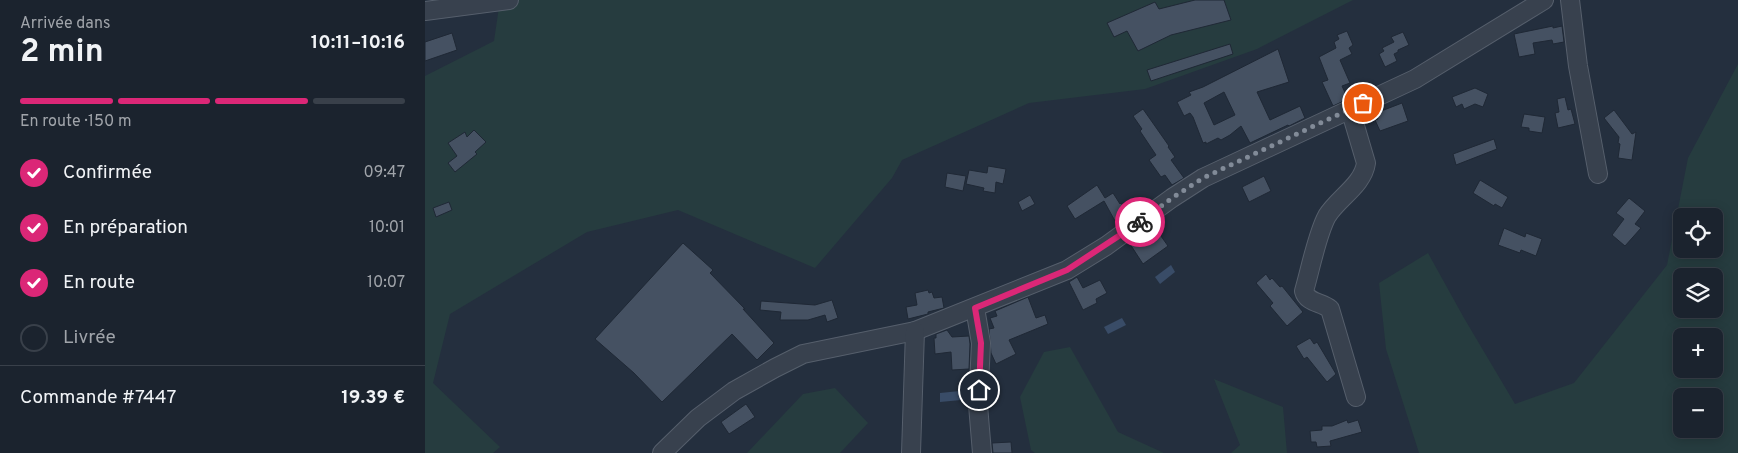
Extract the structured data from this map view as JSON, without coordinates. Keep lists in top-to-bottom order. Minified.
{"page":{"heading":["2 min","Arrivée dans","10:11–10:16"],"panel":["Commande #7447","19.39 €"],"bar":"En route · 150 m","list":[["Confirmée","09:47"],["En préparation","10:01"],["En route","10:07"],"Livrée"],"map_buttons":["+","−"]}}
